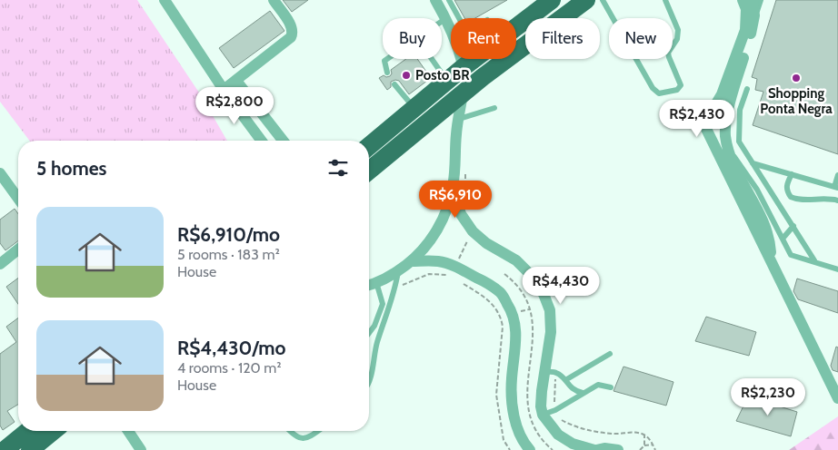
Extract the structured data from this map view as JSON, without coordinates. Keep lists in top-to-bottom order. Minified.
{"places":["Posto BR","Shopping Ponta Negra"],"page":{"chip":["Buy","Rent","Filters","New"],"price":["R$2,800","R$2,430","R$6,910","R$4,430","R$2,230"],"heading":"5 homes","list":[{"name":"R$6,910/mo","note":"5 rooms · 183 m² · House"},{"name":"R$4,430/mo","note":"4 rooms · 120 m² · House"}]}}
